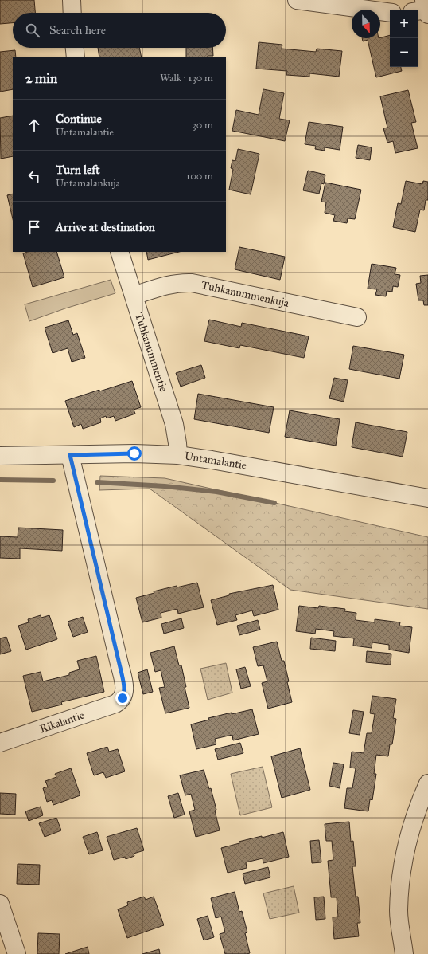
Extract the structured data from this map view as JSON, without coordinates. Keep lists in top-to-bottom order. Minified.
{"streets":{"street":["Tuhkanummenkuja","Tuhkanummentie","Untamalantie","Rikalantie"]},"crossings":[["Tuhkanummenkuja","Tuhkanummentie"],["Tuhkanummentie","Untamalantie"],["Untamalantie","Rikalantie"]],"north":"bottom","page":{"map_buttons":["+","−"],"search":"Search here","heading":["2 min","Walk · 130 m"],"list":[["Continue","Untamalantie","30 m"],["Turn left","Untamalankuja","100 m"],"Arrive at destination"]}}
